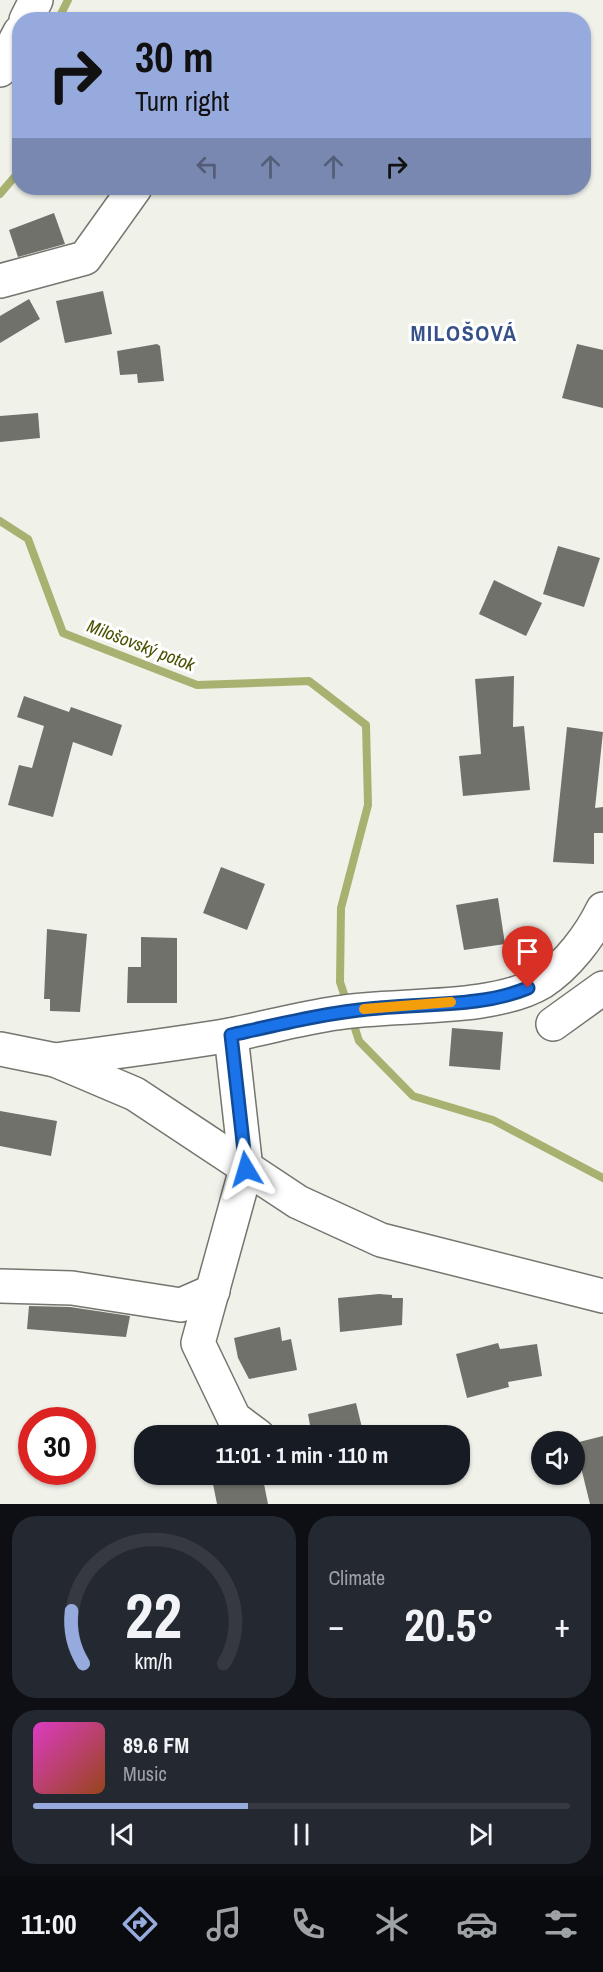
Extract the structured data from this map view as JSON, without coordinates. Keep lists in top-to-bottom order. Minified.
{"districts":["MILOŠOVÁ"],"water":["Milošovský potok"],"page":{"turn":["30 m","Turn right"],"limit":"30","trip":"11:01 · 1 min · 110 m","tile":"Climate","heat":["−","20.5°","+"],"song":["89.6 FM","Music"],"tabs":"11:00","gauge":["22","km/h"]}}
